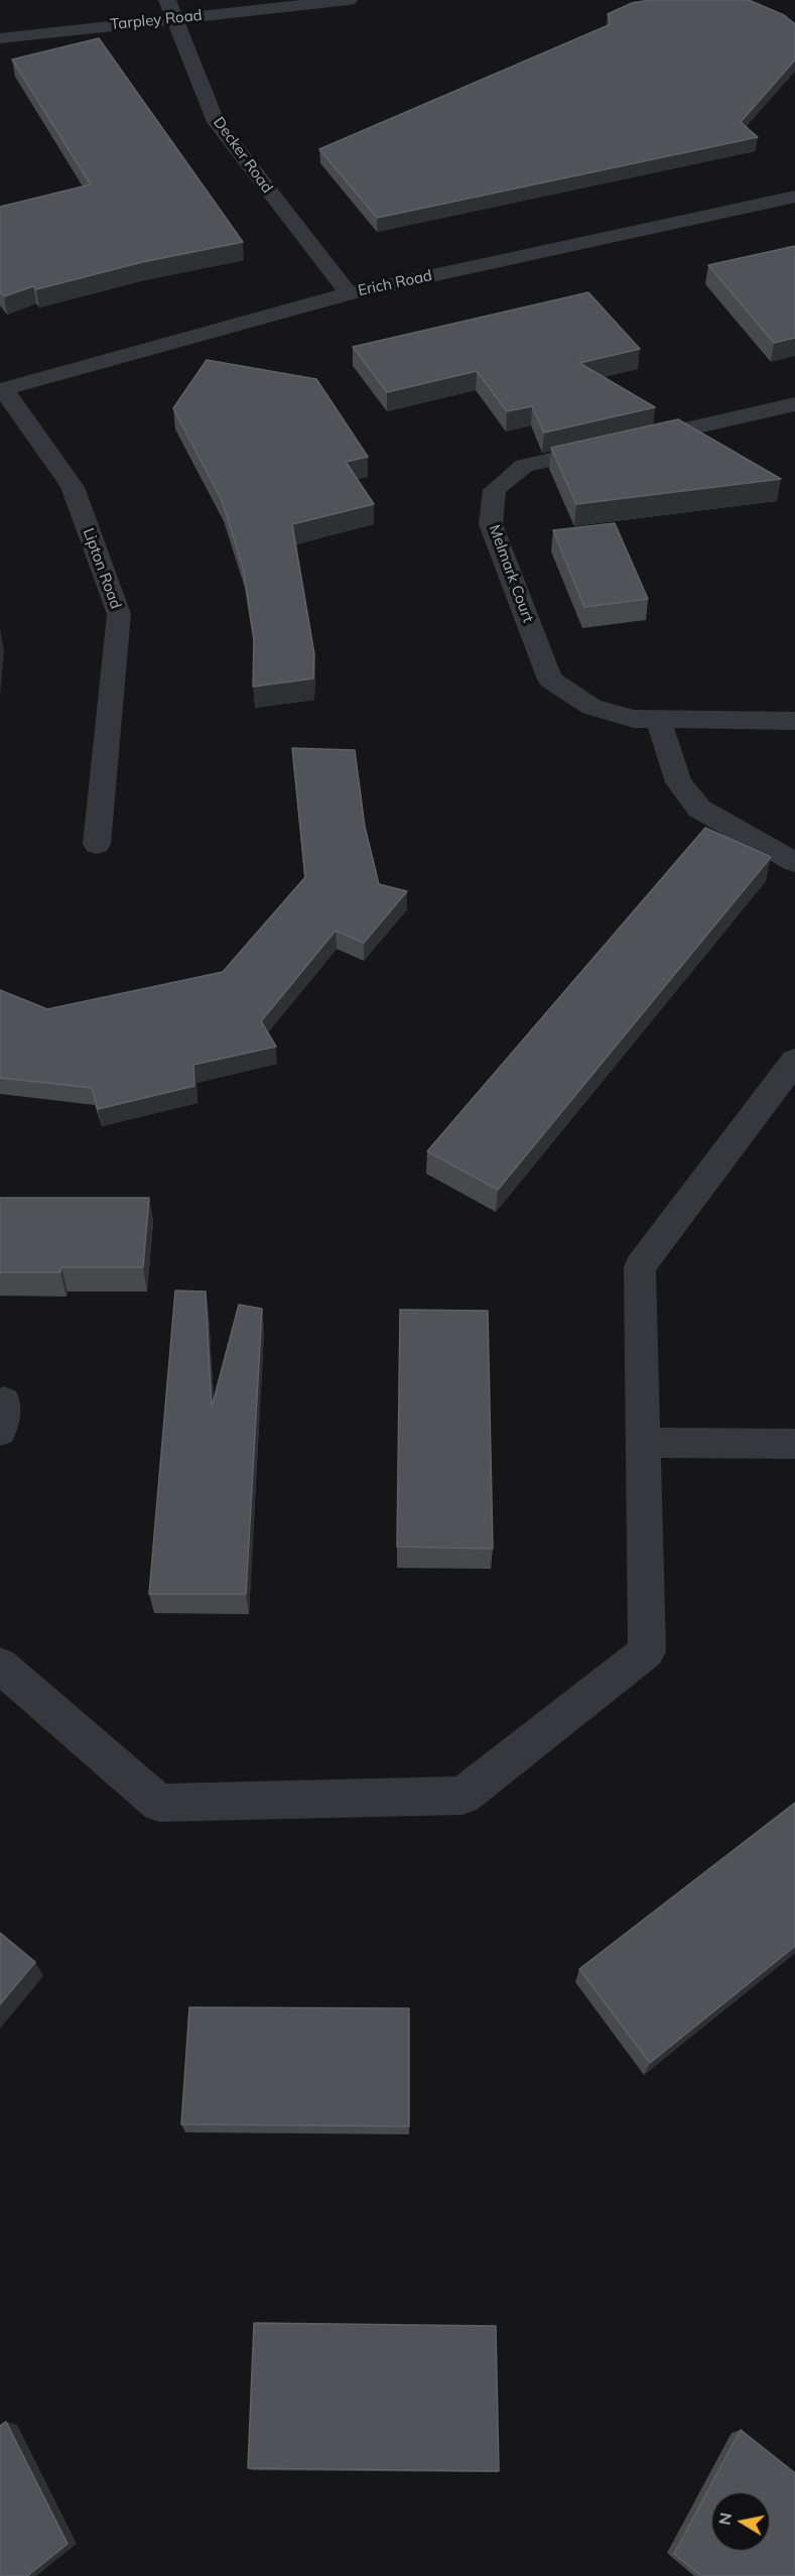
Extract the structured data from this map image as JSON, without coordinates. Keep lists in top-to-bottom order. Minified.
{"streets":{"street":["Tarpley Road","Decker Road","Erich Road","Lipton Road","Melmark Court"]},"crossings":[["Tarpley Road","Decker Road"],["Decker Road","Erich Road"],["Erich Road","Lipton Road"]],"north":"left"}
